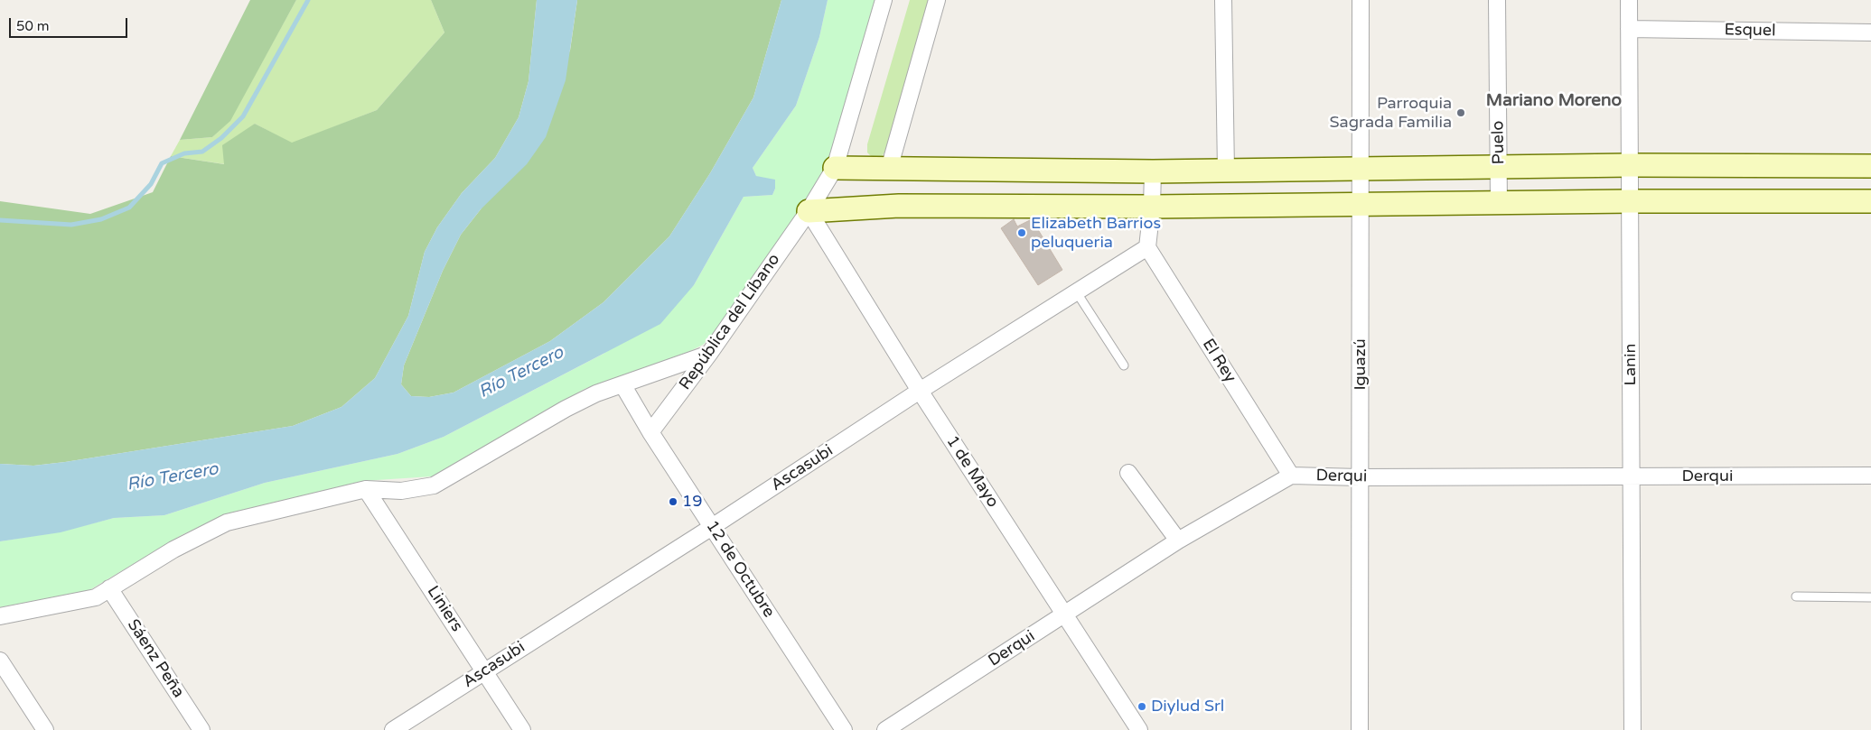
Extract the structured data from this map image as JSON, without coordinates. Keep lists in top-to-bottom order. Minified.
{"streets":{"street":["Esquel","Puelo","República del Líbano","El Rey","Iguazú","Lanin","Ascasubi","1 de Mayo","Derqui","12 de Octubre","Liniers","Sáenz Peña"]},"crossings":[["Esquel","Lanin"],["República del Líbano","1 de Mayo"],["República del Líbano","12 de Octubre"],["El Rey","Ascasubi"],["El Rey","Derqui"],["Iguazú","Derqui"],["Lanin","Derqui"],["Ascasubi","1 de Mayo"],["Ascasubi","12 de Octubre"],["Ascasubi","Liniers"],["1 de Mayo","Derqui"]],"districts":["Mariano Moreno"],"water":["Río Tercero"],"places":["Parroquia Sagrada Familia","Elizabeth Barrios peluqueria","19","Diylud Srl"],"scale_bar":"50 m"}
